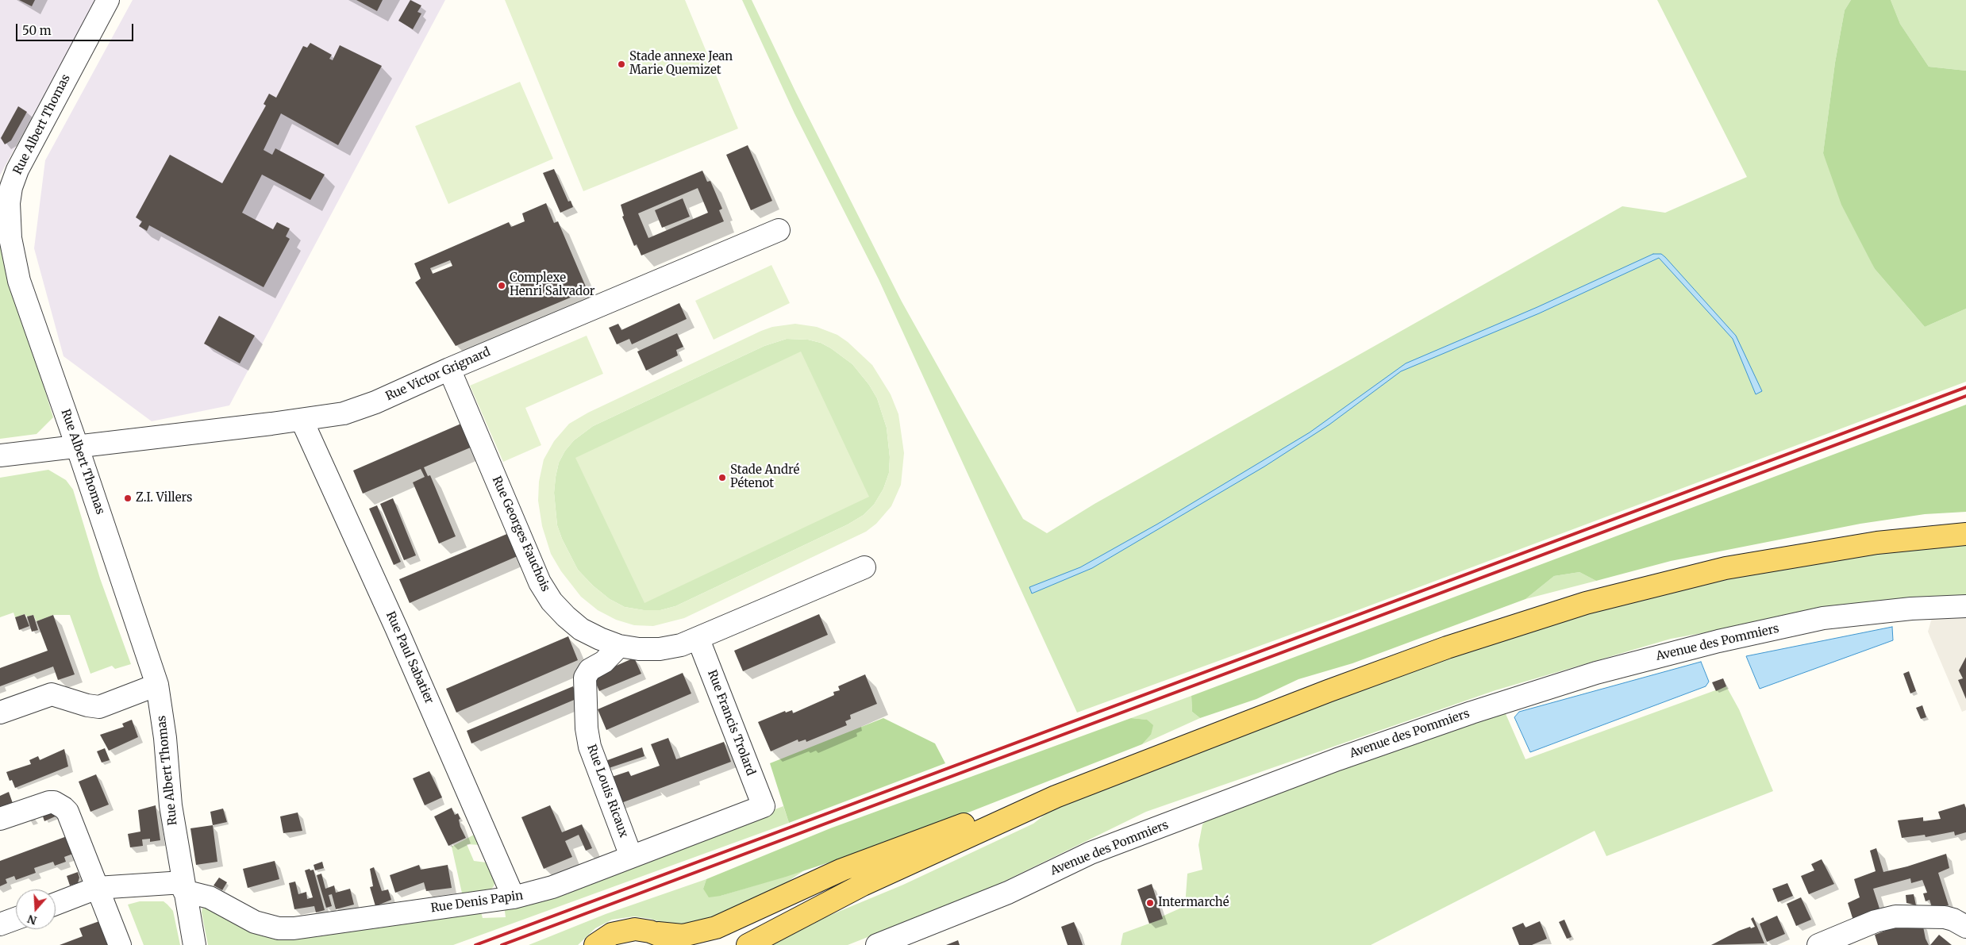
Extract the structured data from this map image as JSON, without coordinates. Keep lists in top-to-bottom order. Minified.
{"streets":{"street":["Rue Albert Thomas","Rue Victor Grignard","Rue Georges Fauchois","Avenue des Pommiers","Rue Paul Sabatier","Rue Francis Trolard","Rue Louis Ricaux","Rue Denis Papin"]},"crossings":[["Rue Albert Thomas","Rue Victor Grignard"],["Rue Albert Thomas","Rue Denis Papin"],["Rue Victor Grignard","Rue Georges Fauchois"],["Rue Victor Grignard","Rue Paul Sabatier"],["Rue Georges Fauchois","Rue Francis Trolard"],["Rue Georges Fauchois","Rue Louis Ricaux"],["Rue Paul Sabatier","Rue Denis Papin"],["Rue Francis Trolard","Rue Denis Papin"],["Rue Louis Ricaux","Rue Denis Papin"]],"places":["Stade annexe Jean Marie Quemizet","Complexe Henri Salvador","Stade André Pétenot","Z.I. Villers","Intermarché"],"scale_bar":"50 m","north":"bottom"}
